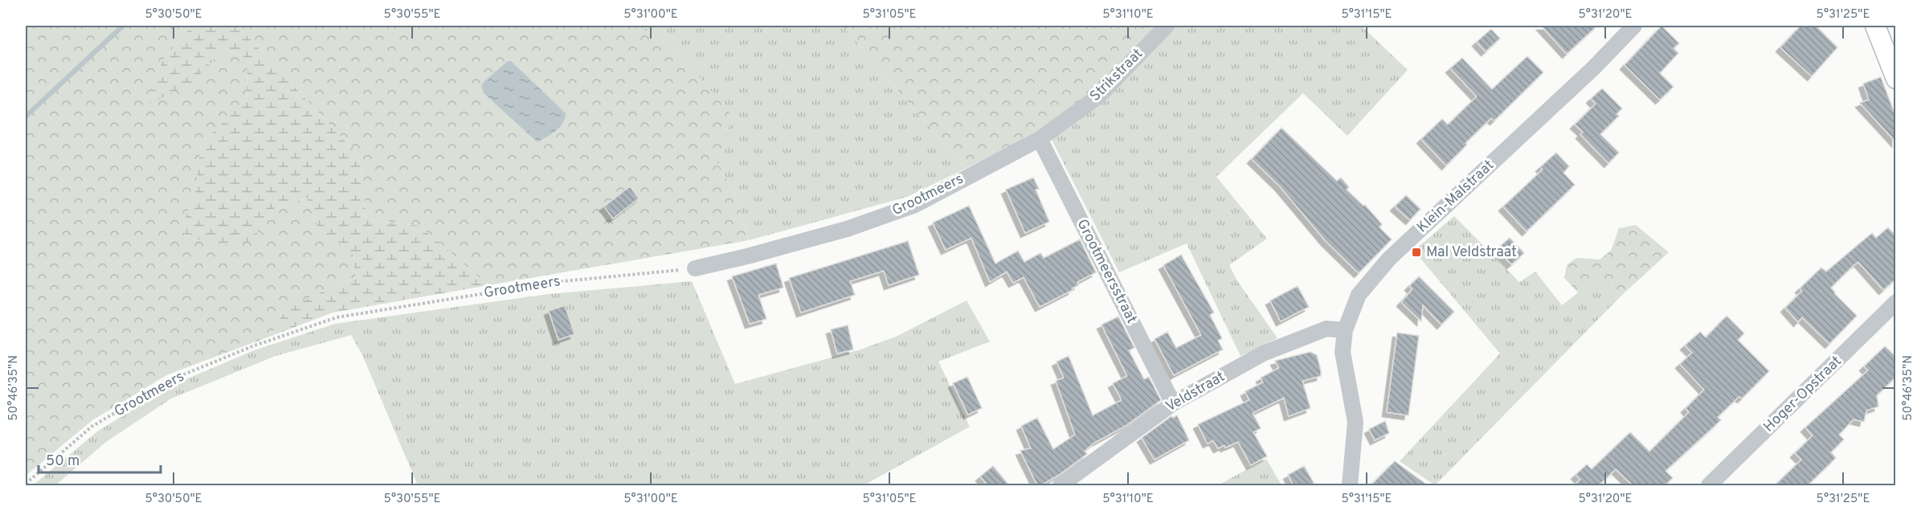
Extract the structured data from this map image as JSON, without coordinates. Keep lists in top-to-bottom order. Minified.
{"streets":{"street":["Strikstraat","Grootmeers","Klein-Malstraat","Grootmeersstraat","Veldstraat","Hoger-Opstraat"]},"crossings":[["Strikstraat","Grootmeers"],["Strikstraat","Grootmeersstraat"],["Grootmeers","Grootmeersstraat"],["Klein-Malstraat","Veldstraat"],["Grootmeersstraat","Veldstraat"]],"places":{"transit":["Mal Veldstraat"]},"scale_bar":"50 m","coordinates":["5°30'50\"E","5°30'55\"E","5°31'00\"E","5°31'05\"E","5°31'10\"E","5°31'15\"E","5°31'20\"E","5°31'25\"E","50°46'35\"N"]}
